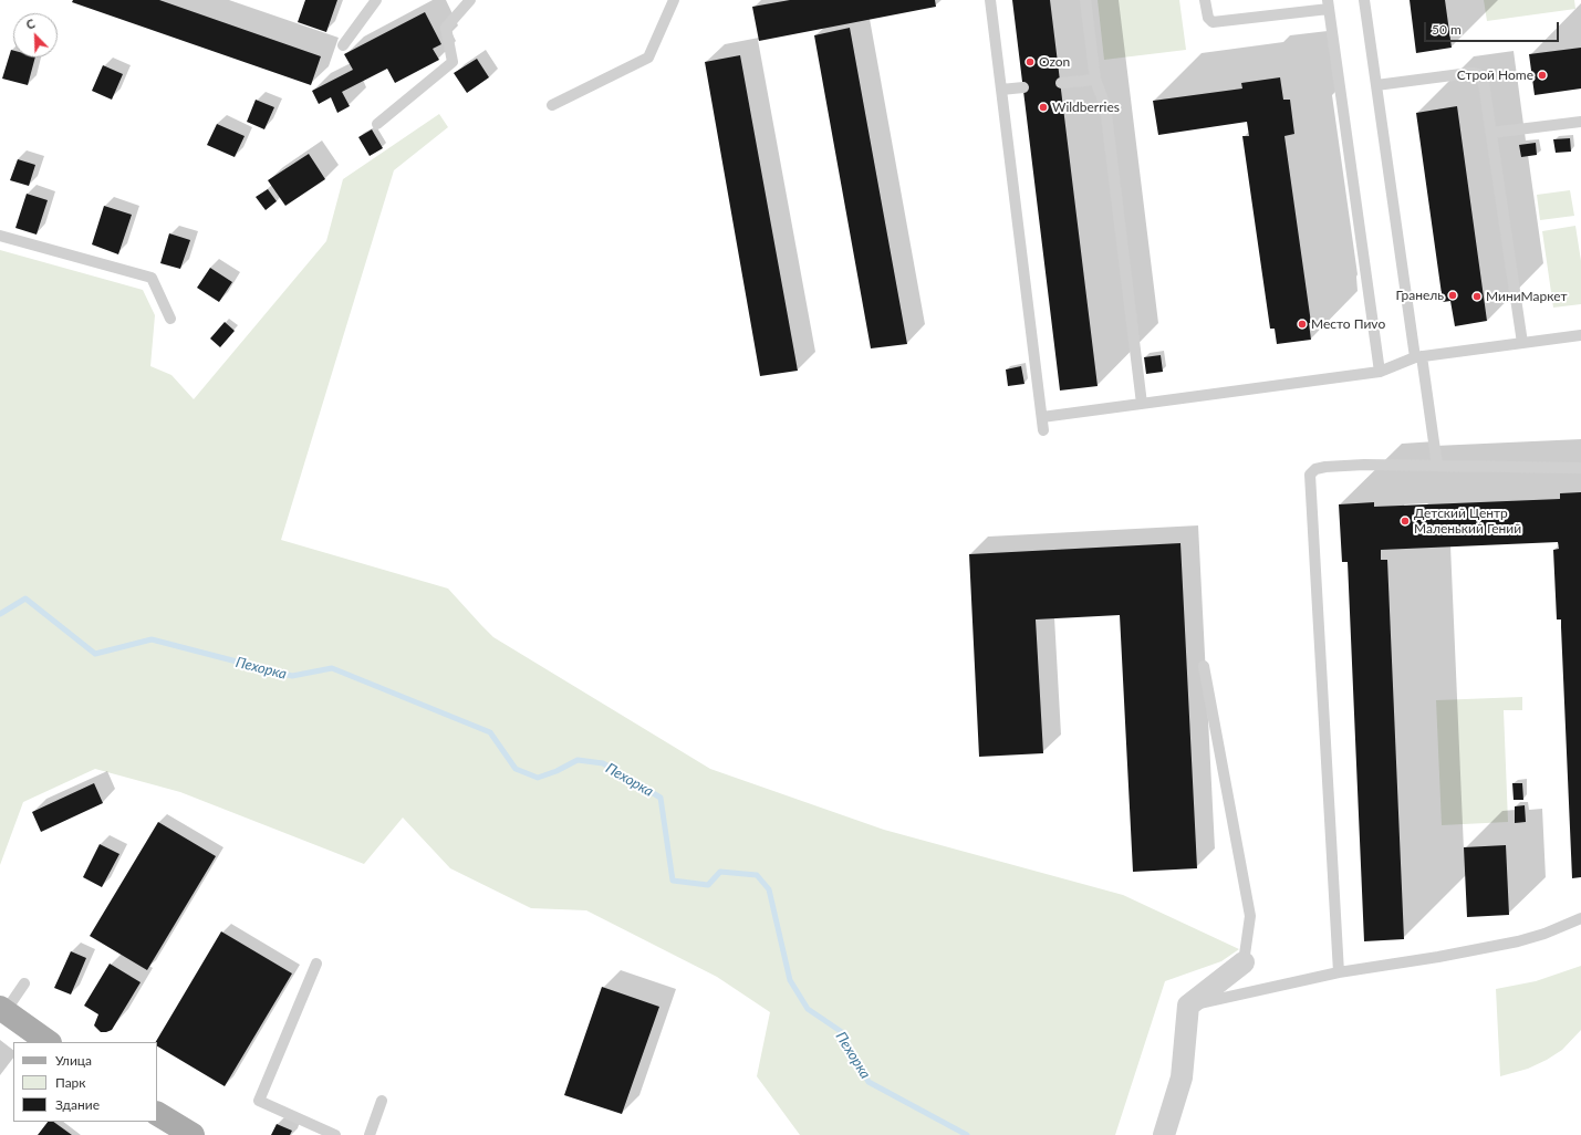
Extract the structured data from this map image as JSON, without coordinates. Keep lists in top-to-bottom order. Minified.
{"water":["Пехорка"],"places":["Ozon","Строй Home","Wildberries","Гранель","МиниМаркет","Место Пиvо","Детский Центр Маленький Гений"],"legend":["Улица","Парк","Здание"],"scale_bar":"50 m","north":"top left"}
